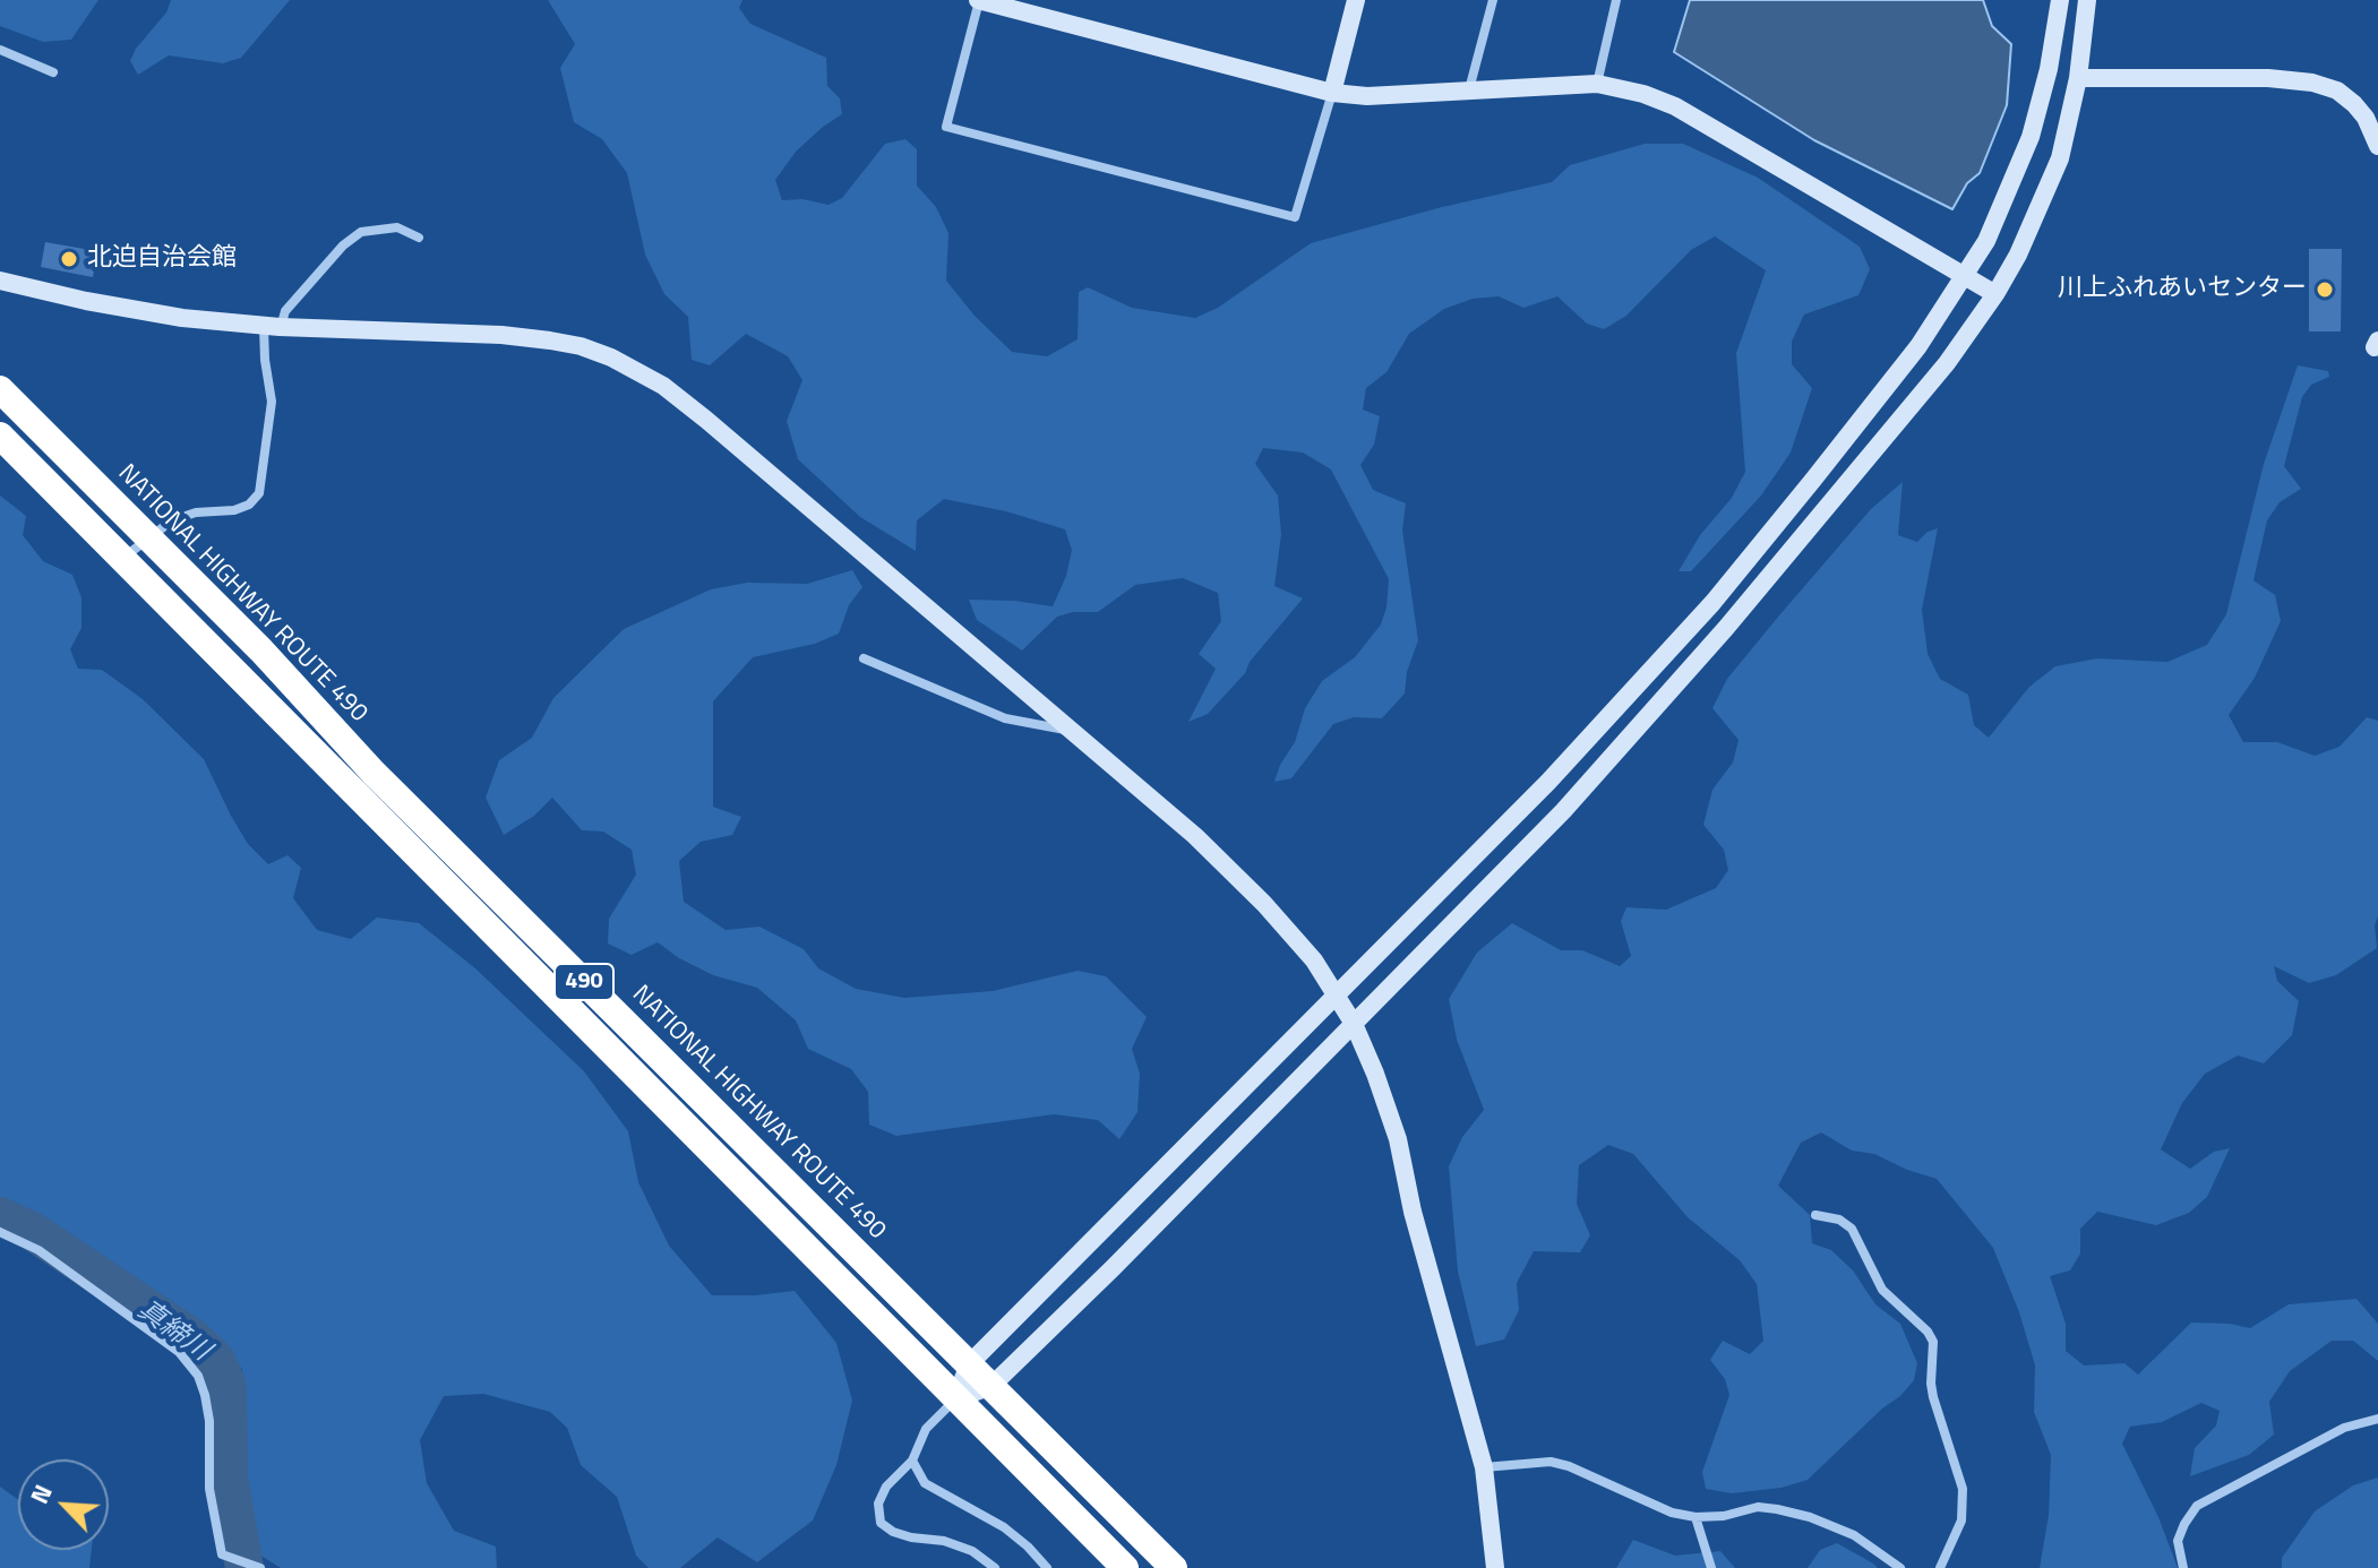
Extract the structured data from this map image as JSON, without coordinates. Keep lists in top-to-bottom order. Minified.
{"streets":{"highway":["NATIONAL HIGHWAY ROUTE 490","490"]},"water":["真締川"],"places":["北迫自治会館","川上ふれあいセンター"],"north":"top left"}
